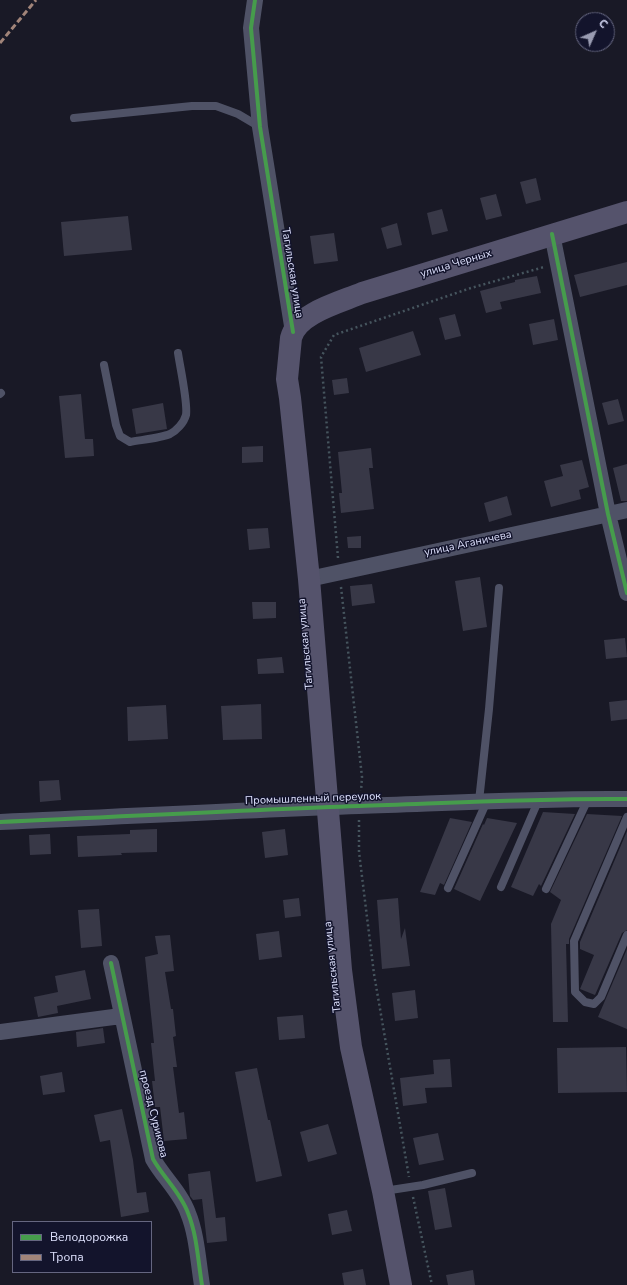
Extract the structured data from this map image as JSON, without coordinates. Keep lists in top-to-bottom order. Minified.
{"streets":{"main road":["улица Черных","Тагильская улица"],"street":["улица Аганичева","Промышленный переулок","проезд Сурикова"]},"crossings":[["улица Черных","Тагильская улица"],["Тагильская улица","улица Аганичева"],["Тагильская улица","Промышленный переулок"]],"legend":["Велодорожка","Тропа"],"north":"top right"}
